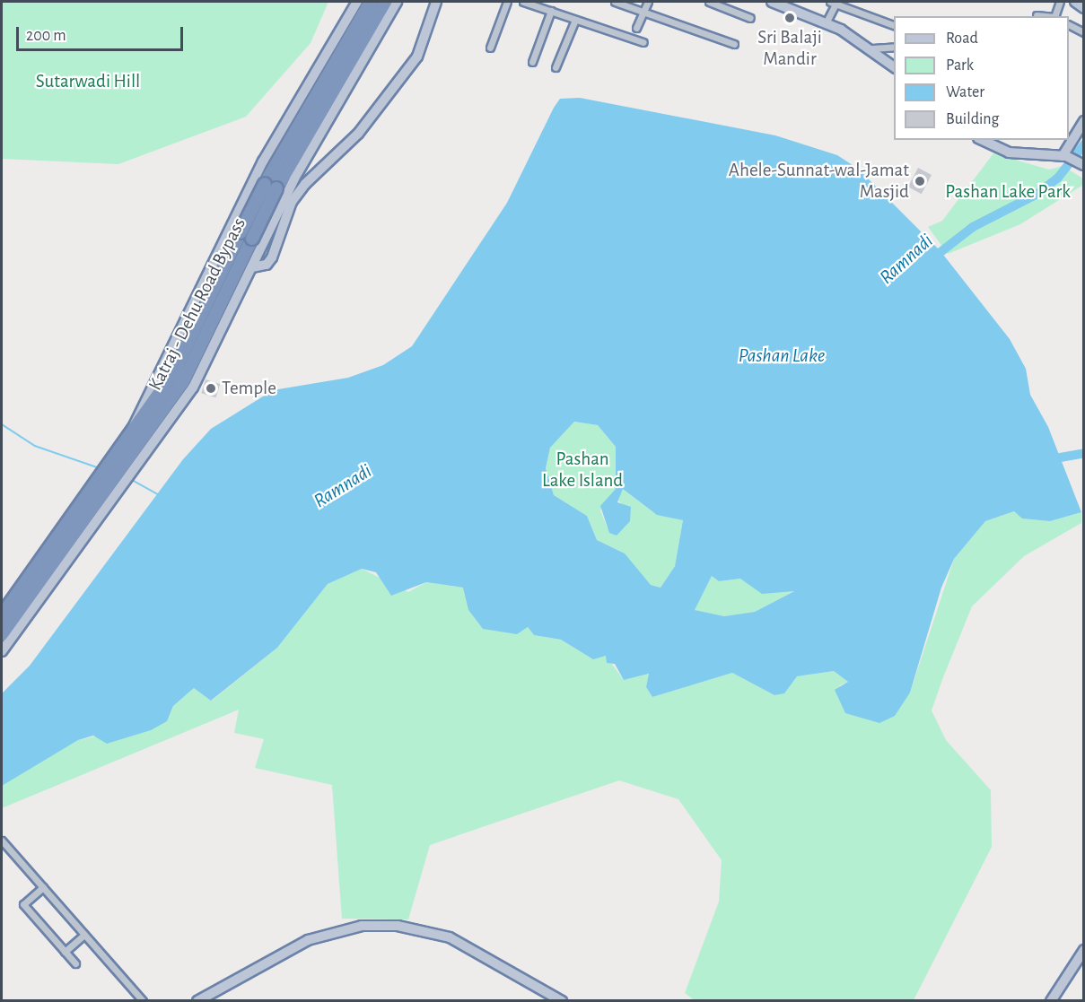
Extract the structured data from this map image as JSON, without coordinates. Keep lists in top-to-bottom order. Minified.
{"streets":{"highway":["Katraj - Dehu Road Bypass"]},"water":["Ramnadi","Pashan Lake"],"parks":["Sutarwadi Hill","Pashan Lake Park","Pashan Lake Island"],"places":["Sri Balaji Mandir","Ahele-Sunnat-wal-Jamat Masjid","Temple"],"legend":["Road","Park","Water","Building"],"scale_bar":"200 m"}
